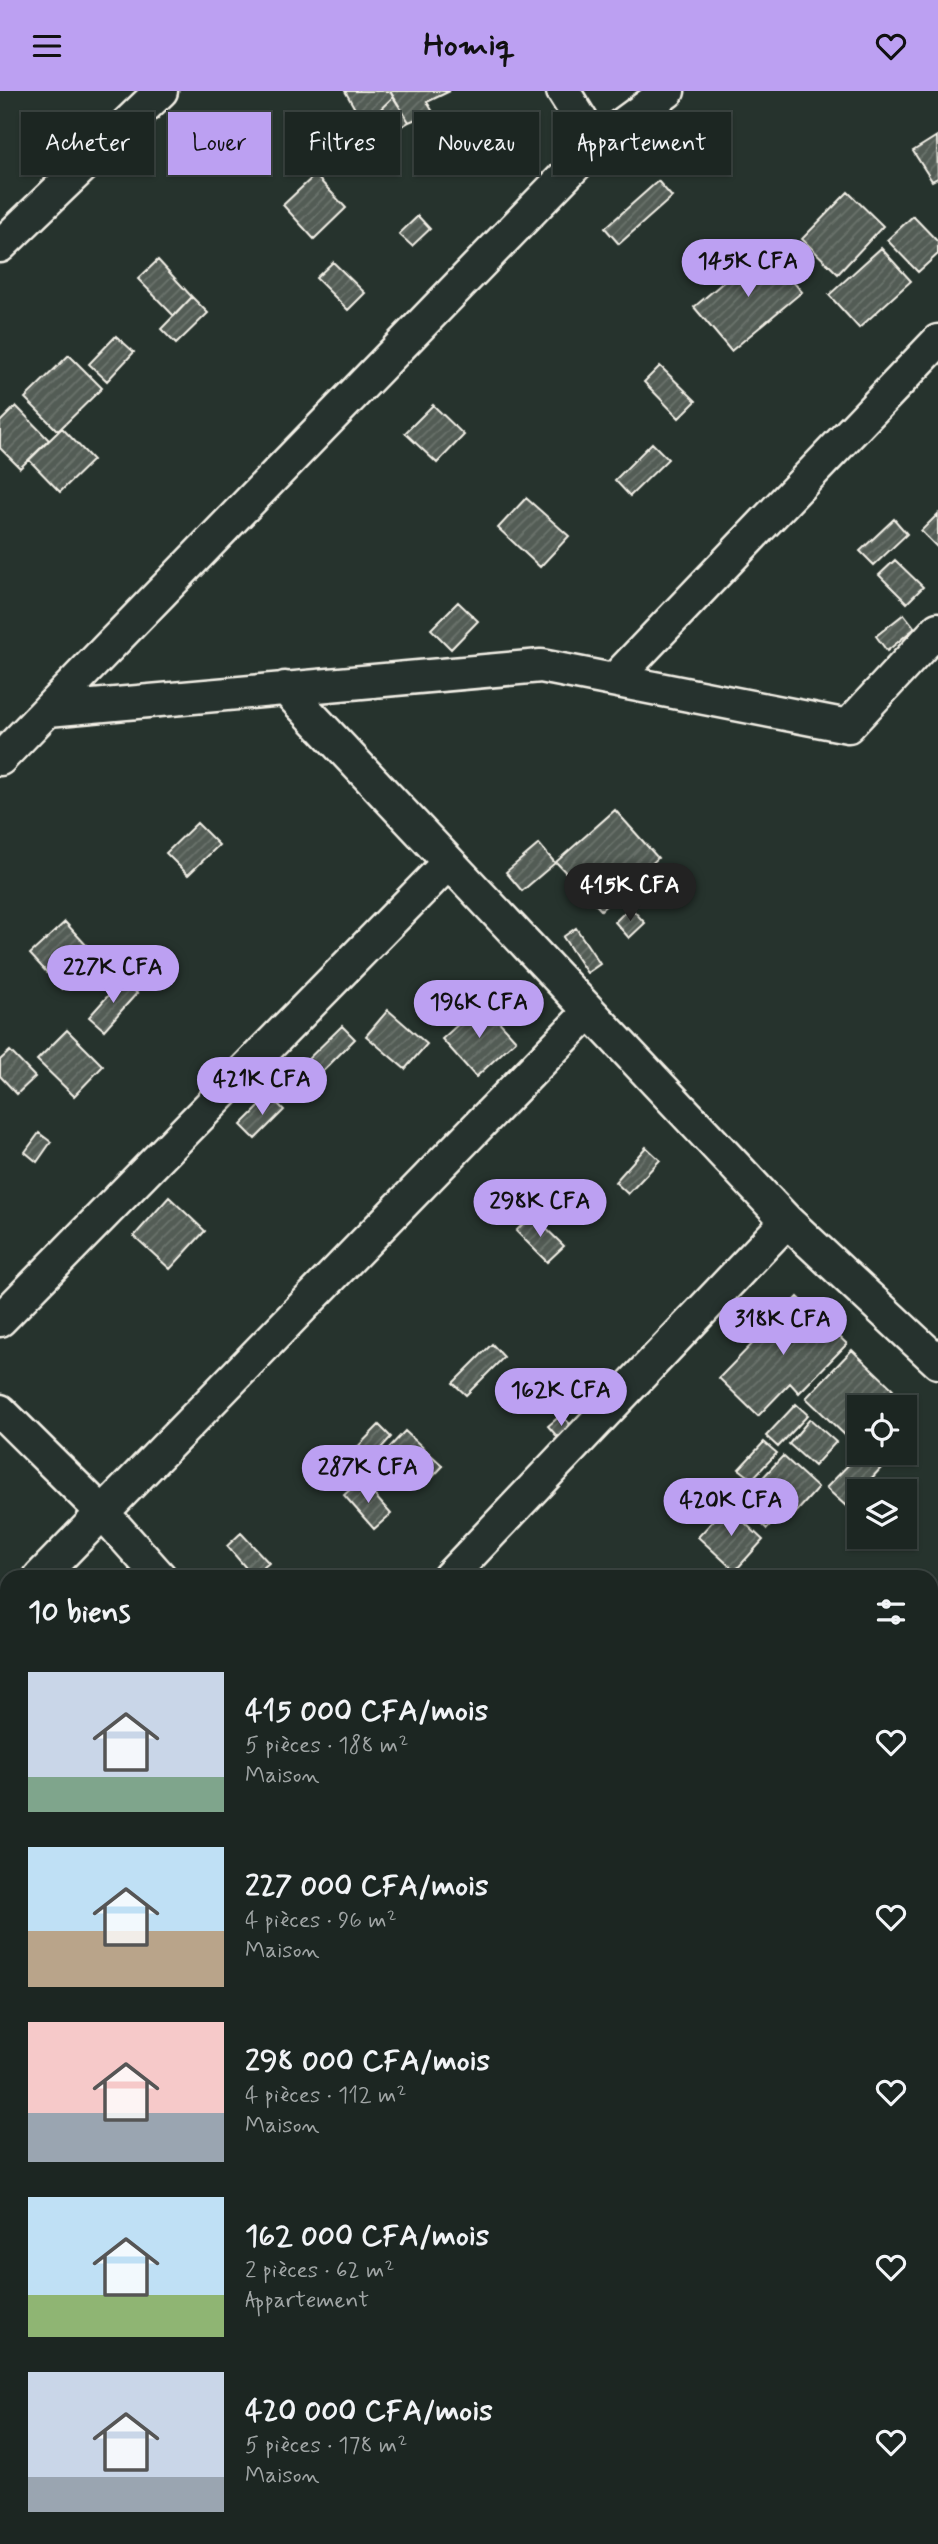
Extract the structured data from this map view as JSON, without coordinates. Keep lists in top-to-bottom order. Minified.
{"page":{"header":"Homiq","chip":["Acheter","Louer","Filtres","Nouveau","Appartement"],"price":["145K CFA","415K CFA","227K CFA","196K CFA","421K CFA","298K CFA","318K CFA","162K CFA","287K CFA","420K CFA"],"heading":"10 biens","list":[{"name":"415 000 CFA/mois","note":"5 pièces · 188 m² · Maison"},{"name":"227 000 CFA/mois","note":"4 pièces · 96 m² · Maison"},{"name":"298 000 CFA/mois","note":"4 pièces · 112 m² · Maison"},{"name":"162 000 CFA/mois","note":"2 pièces · 62 m² · Appartement"},{"name":"420 000 CFA/mois","note":"5 pièces · 178 m² · Maison"}]}}
